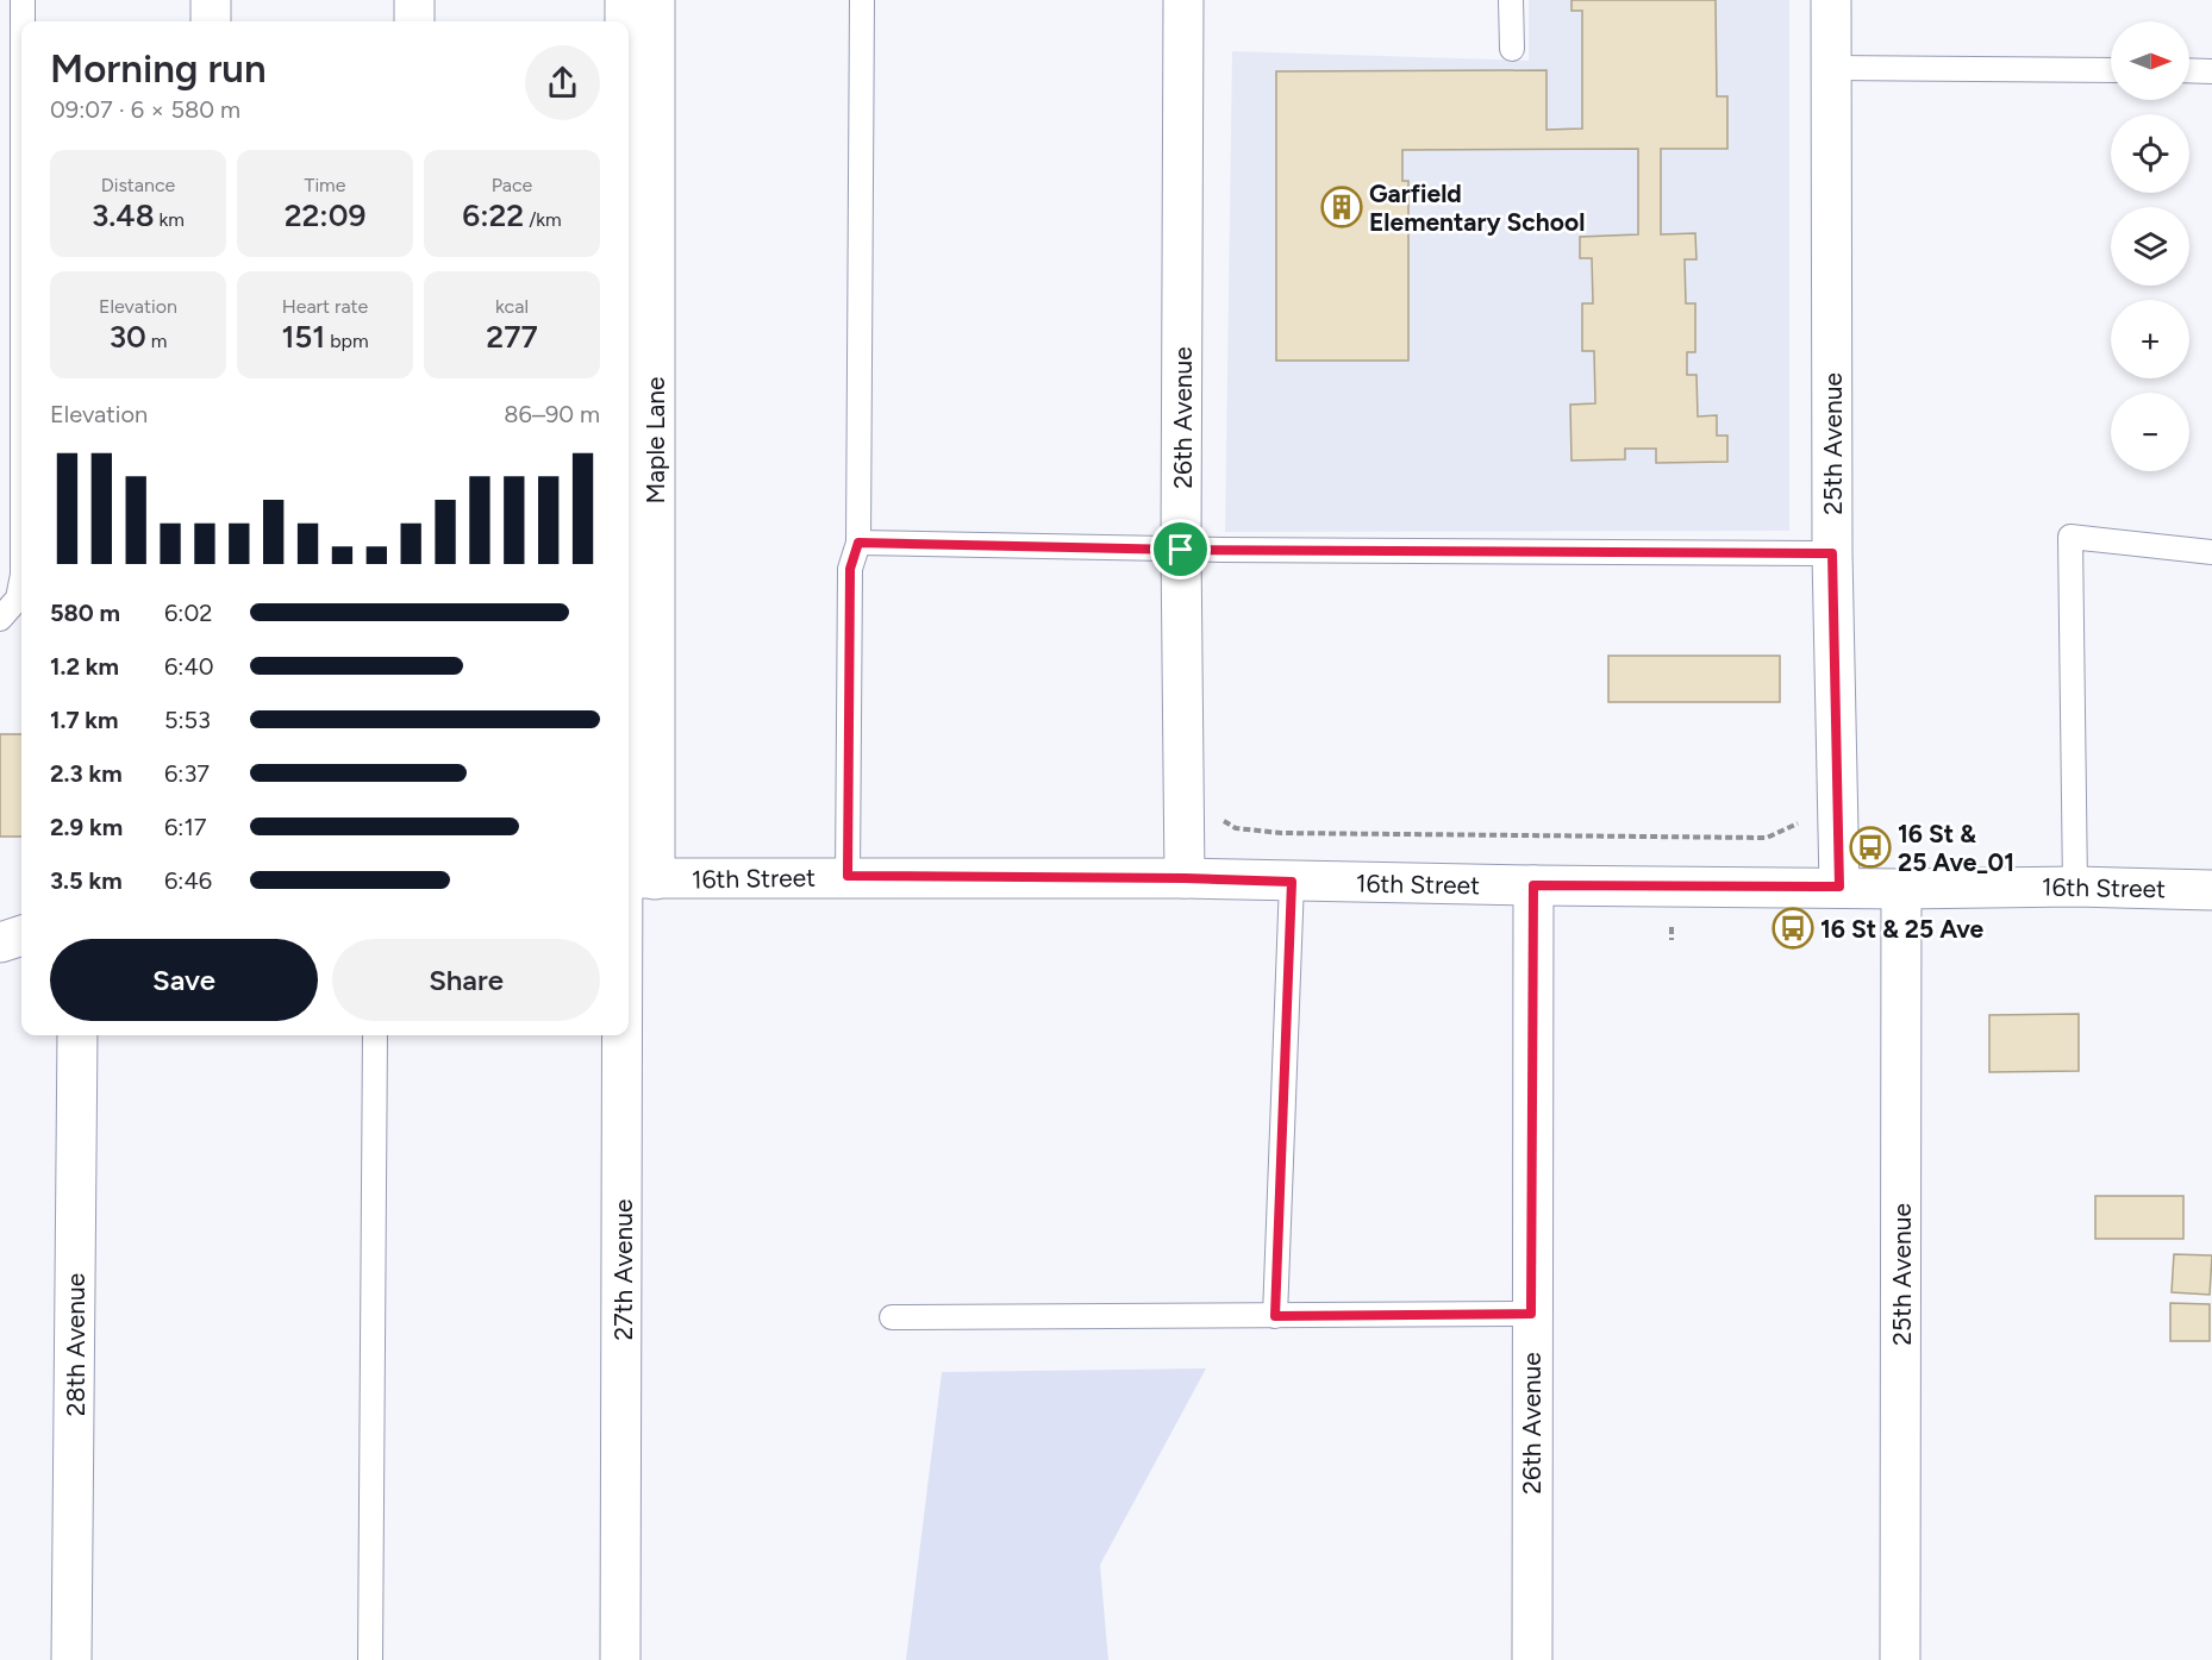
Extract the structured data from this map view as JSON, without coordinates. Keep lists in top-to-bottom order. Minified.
{"streets":{"street":["26th Avenue","Maple Lane","25th Avenue","16th Street","27th Avenue","28th Avenue"]},"crossings":[["26th Avenue","16th Street"],["Maple Lane","16th Street"],["Maple Lane","27th Avenue"],["25th Avenue","16th Street"],["16th Street","27th Avenue"]],"places":{"building":["Garfield Elementary School"],"bus stop":["16 St & 25 Ave_01","16 St & 25 Ave"]},"north":"right","page":{"map_buttons":["+","−"],"heading":["Morning run","09:07 · 6 × 580 m"],"stats":[["Distance","3.48 km"],["Time","22:09"],["Pace","6:22 /km"],["Elevation","30 m"],["Heart rate","151 bpm"],["kcal","277"]],"chart":["Elevation","86–90 m"],"list":[{"name":"580 m","note":"6:02"},{"name":"1.2 km","note":"6:40"},{"name":"1.7 km","note":"5:53"},{"name":"2.3 km","note":"6:37"},{"name":"2.9 km","note":"6:17"},{"name":"3.5 km","note":"6:46"}],"buttons":["Save","Share"]}}
